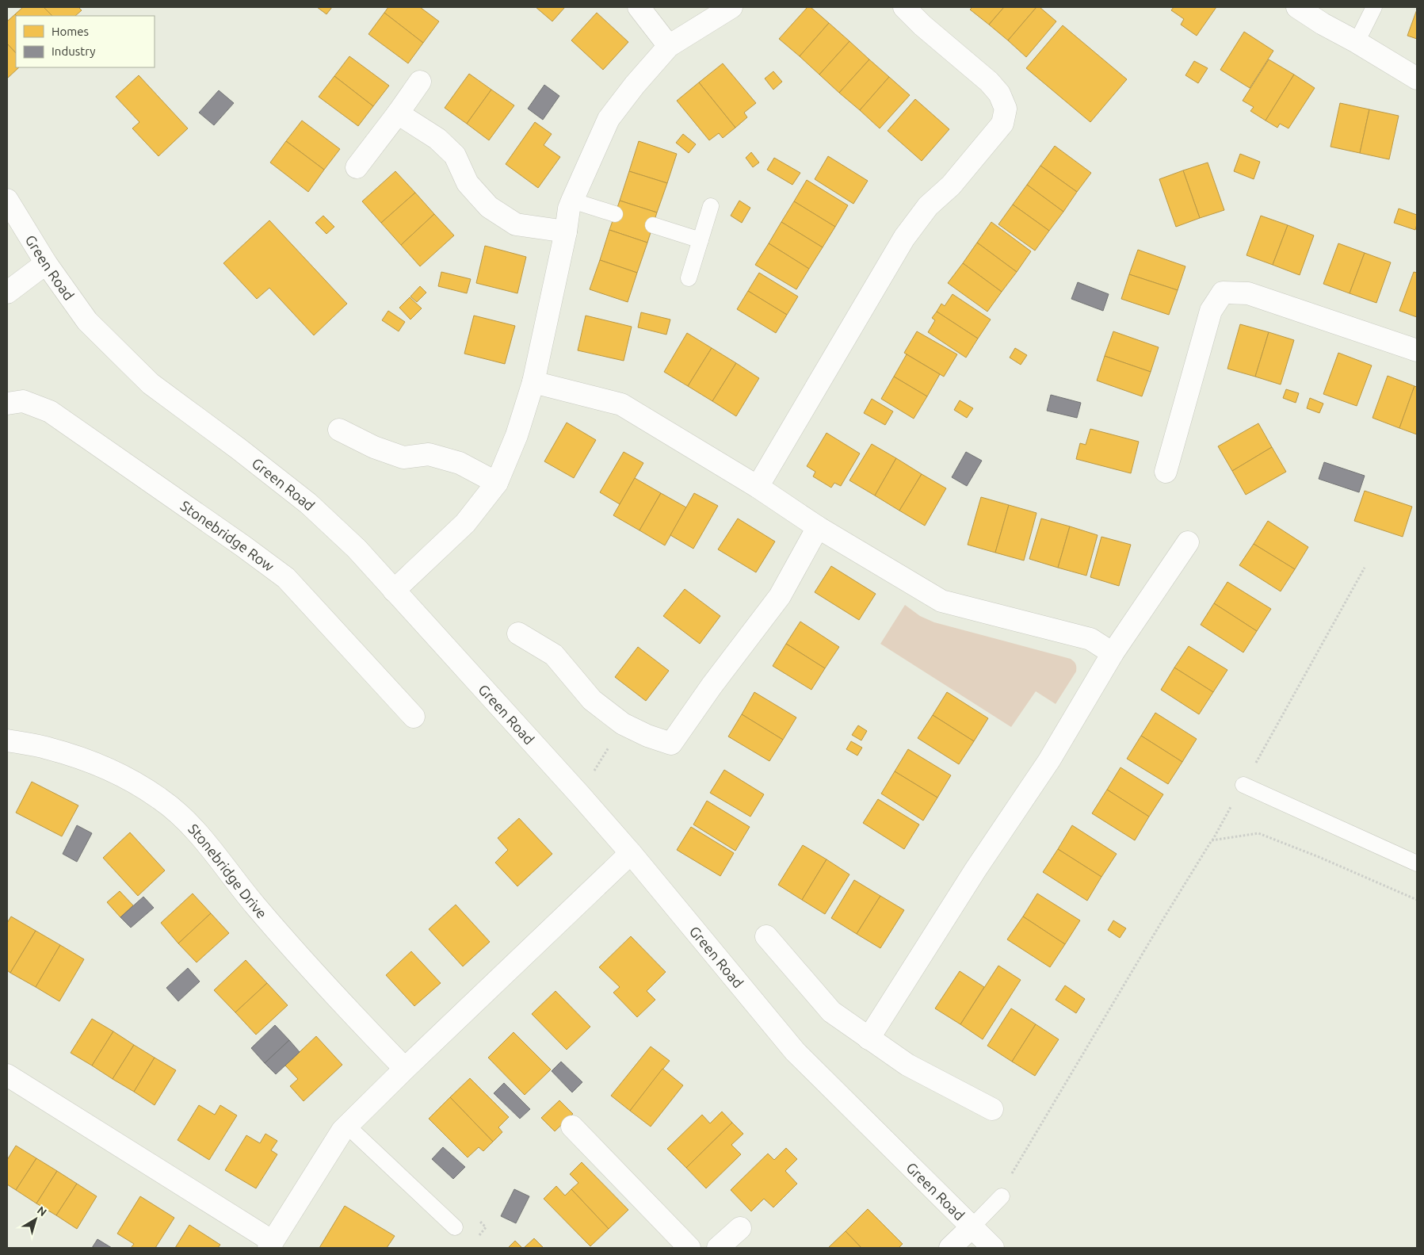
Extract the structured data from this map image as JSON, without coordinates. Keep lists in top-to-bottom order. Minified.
{"streets":{"street":["Green Road","Stonebridge Row","Stonebridge Drive"]},"legend":["Homes","Industry"],"north":"top right"}
